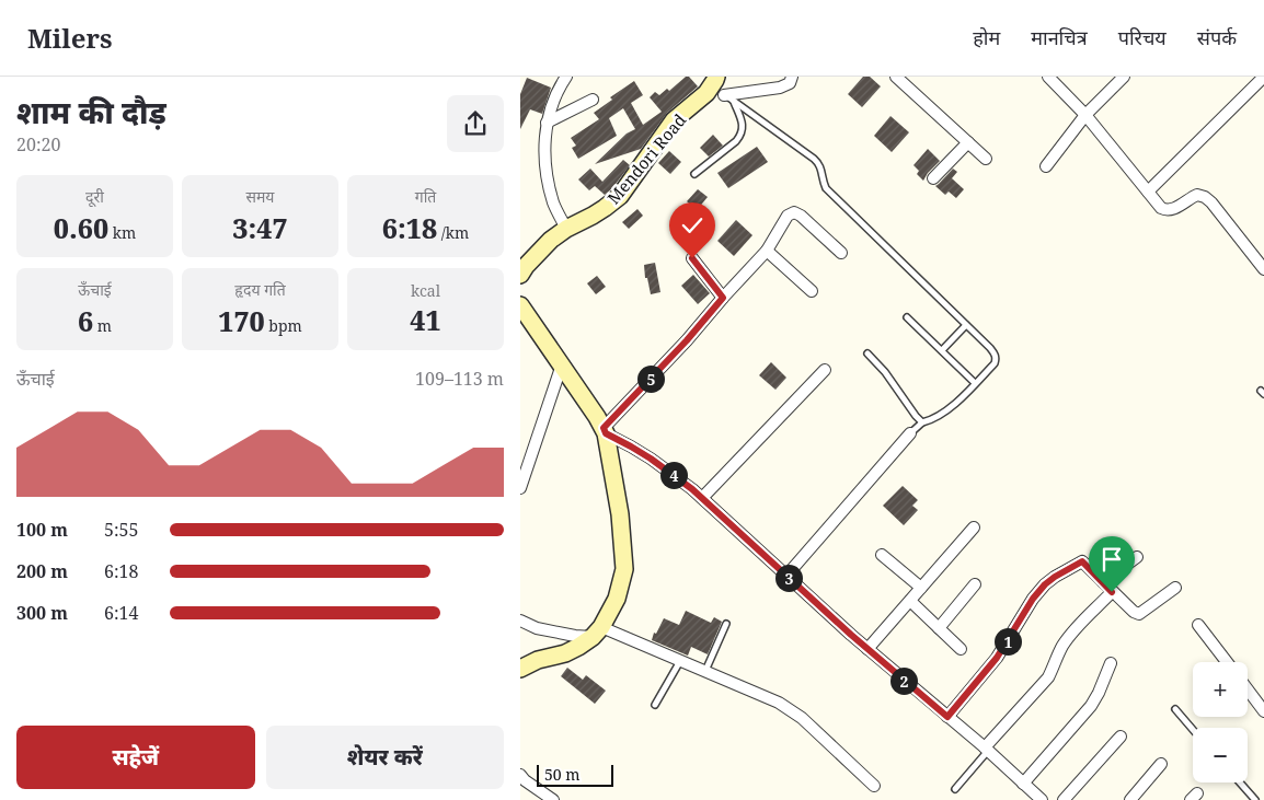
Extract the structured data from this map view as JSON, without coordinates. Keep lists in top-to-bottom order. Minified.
{"streets":{"main road":["Mendori Road"]},"scale_bar":"50 m","page":{"header":"Milers","nav":["होम","मानचित्र","परिचय","संपर्क"],"heading":["शाम की दौड़","20:20"],"stats":[["दूरी","0.60 km"],["समय","3:47"],["गति","6:18 /km"],["ऊँचाई","6 m"],["हृदय गति","170 bpm"],["kcal","41"]],"chart":["ऊँचाई","109–113 m"],"pins":["5","4","3","1","2"],"list":[{"name":"100 m","note":"5:55"},{"name":"200 m","note":"6:18"},{"name":"300 m","note":"6:14"}],"map_buttons":["+","−"],"buttons":["सहेजें","शेयर करें"],"scale":"50 m"}}
